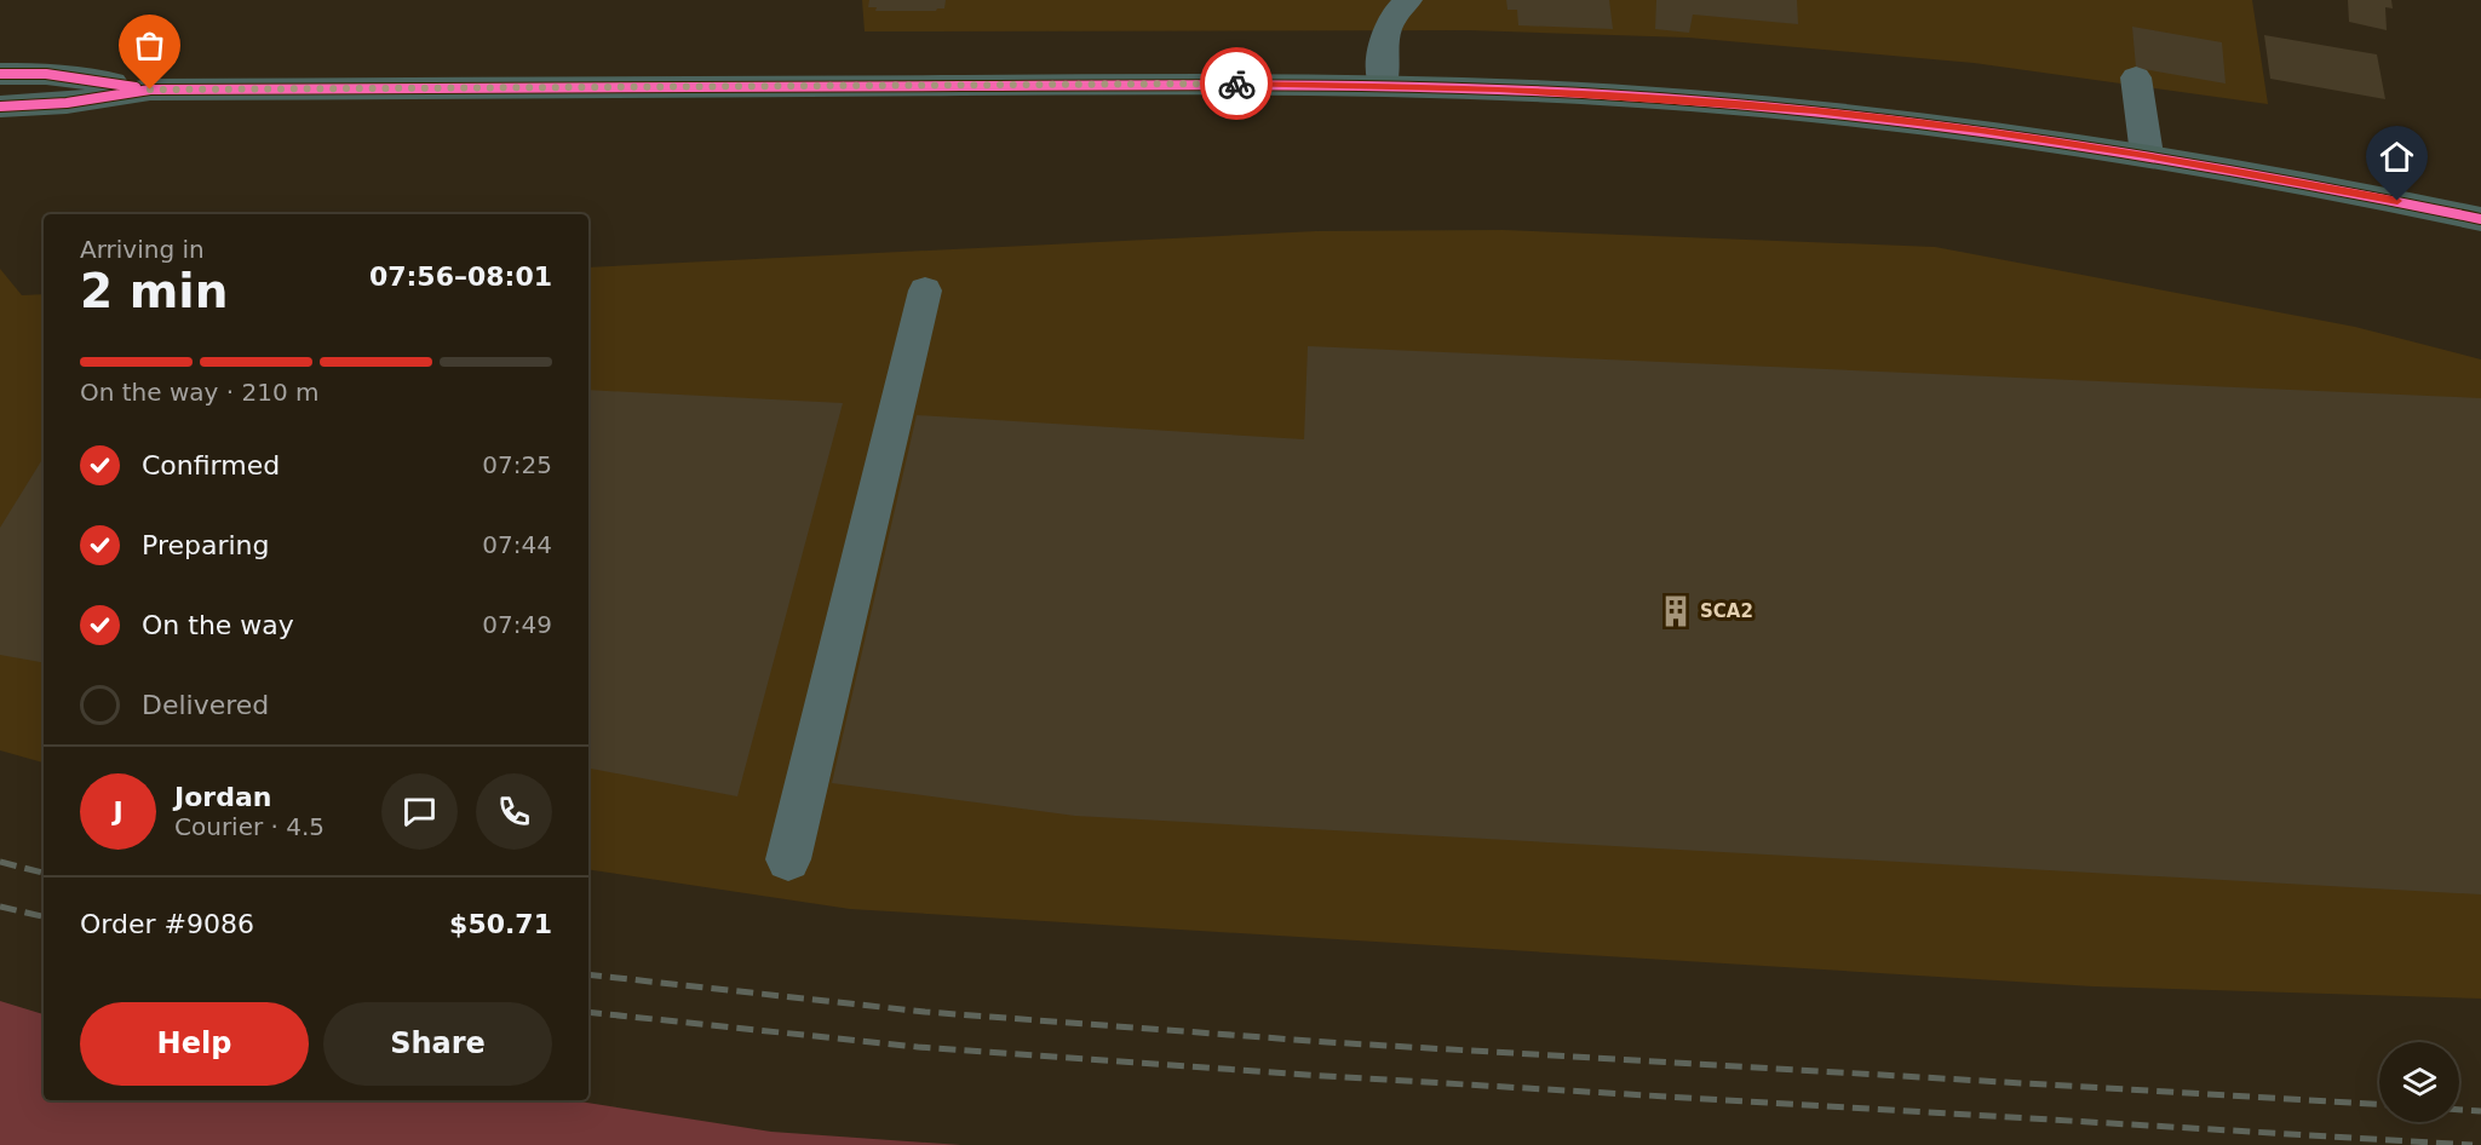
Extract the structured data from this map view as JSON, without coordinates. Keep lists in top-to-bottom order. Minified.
{"places":{"building":["SCA2"]},"page":{"heading":["2 min","Arriving in","07:56–08:01"],"panel":["Jordan","Courier · 4.5","Order #9086","$50.71"],"bar":"On the way · 210 m","list":[["Confirmed","07:25"],["Preparing","07:44"],["On the way","07:49"],"Delivered"],"round":"J","buttons":["Help","Share"]}}
